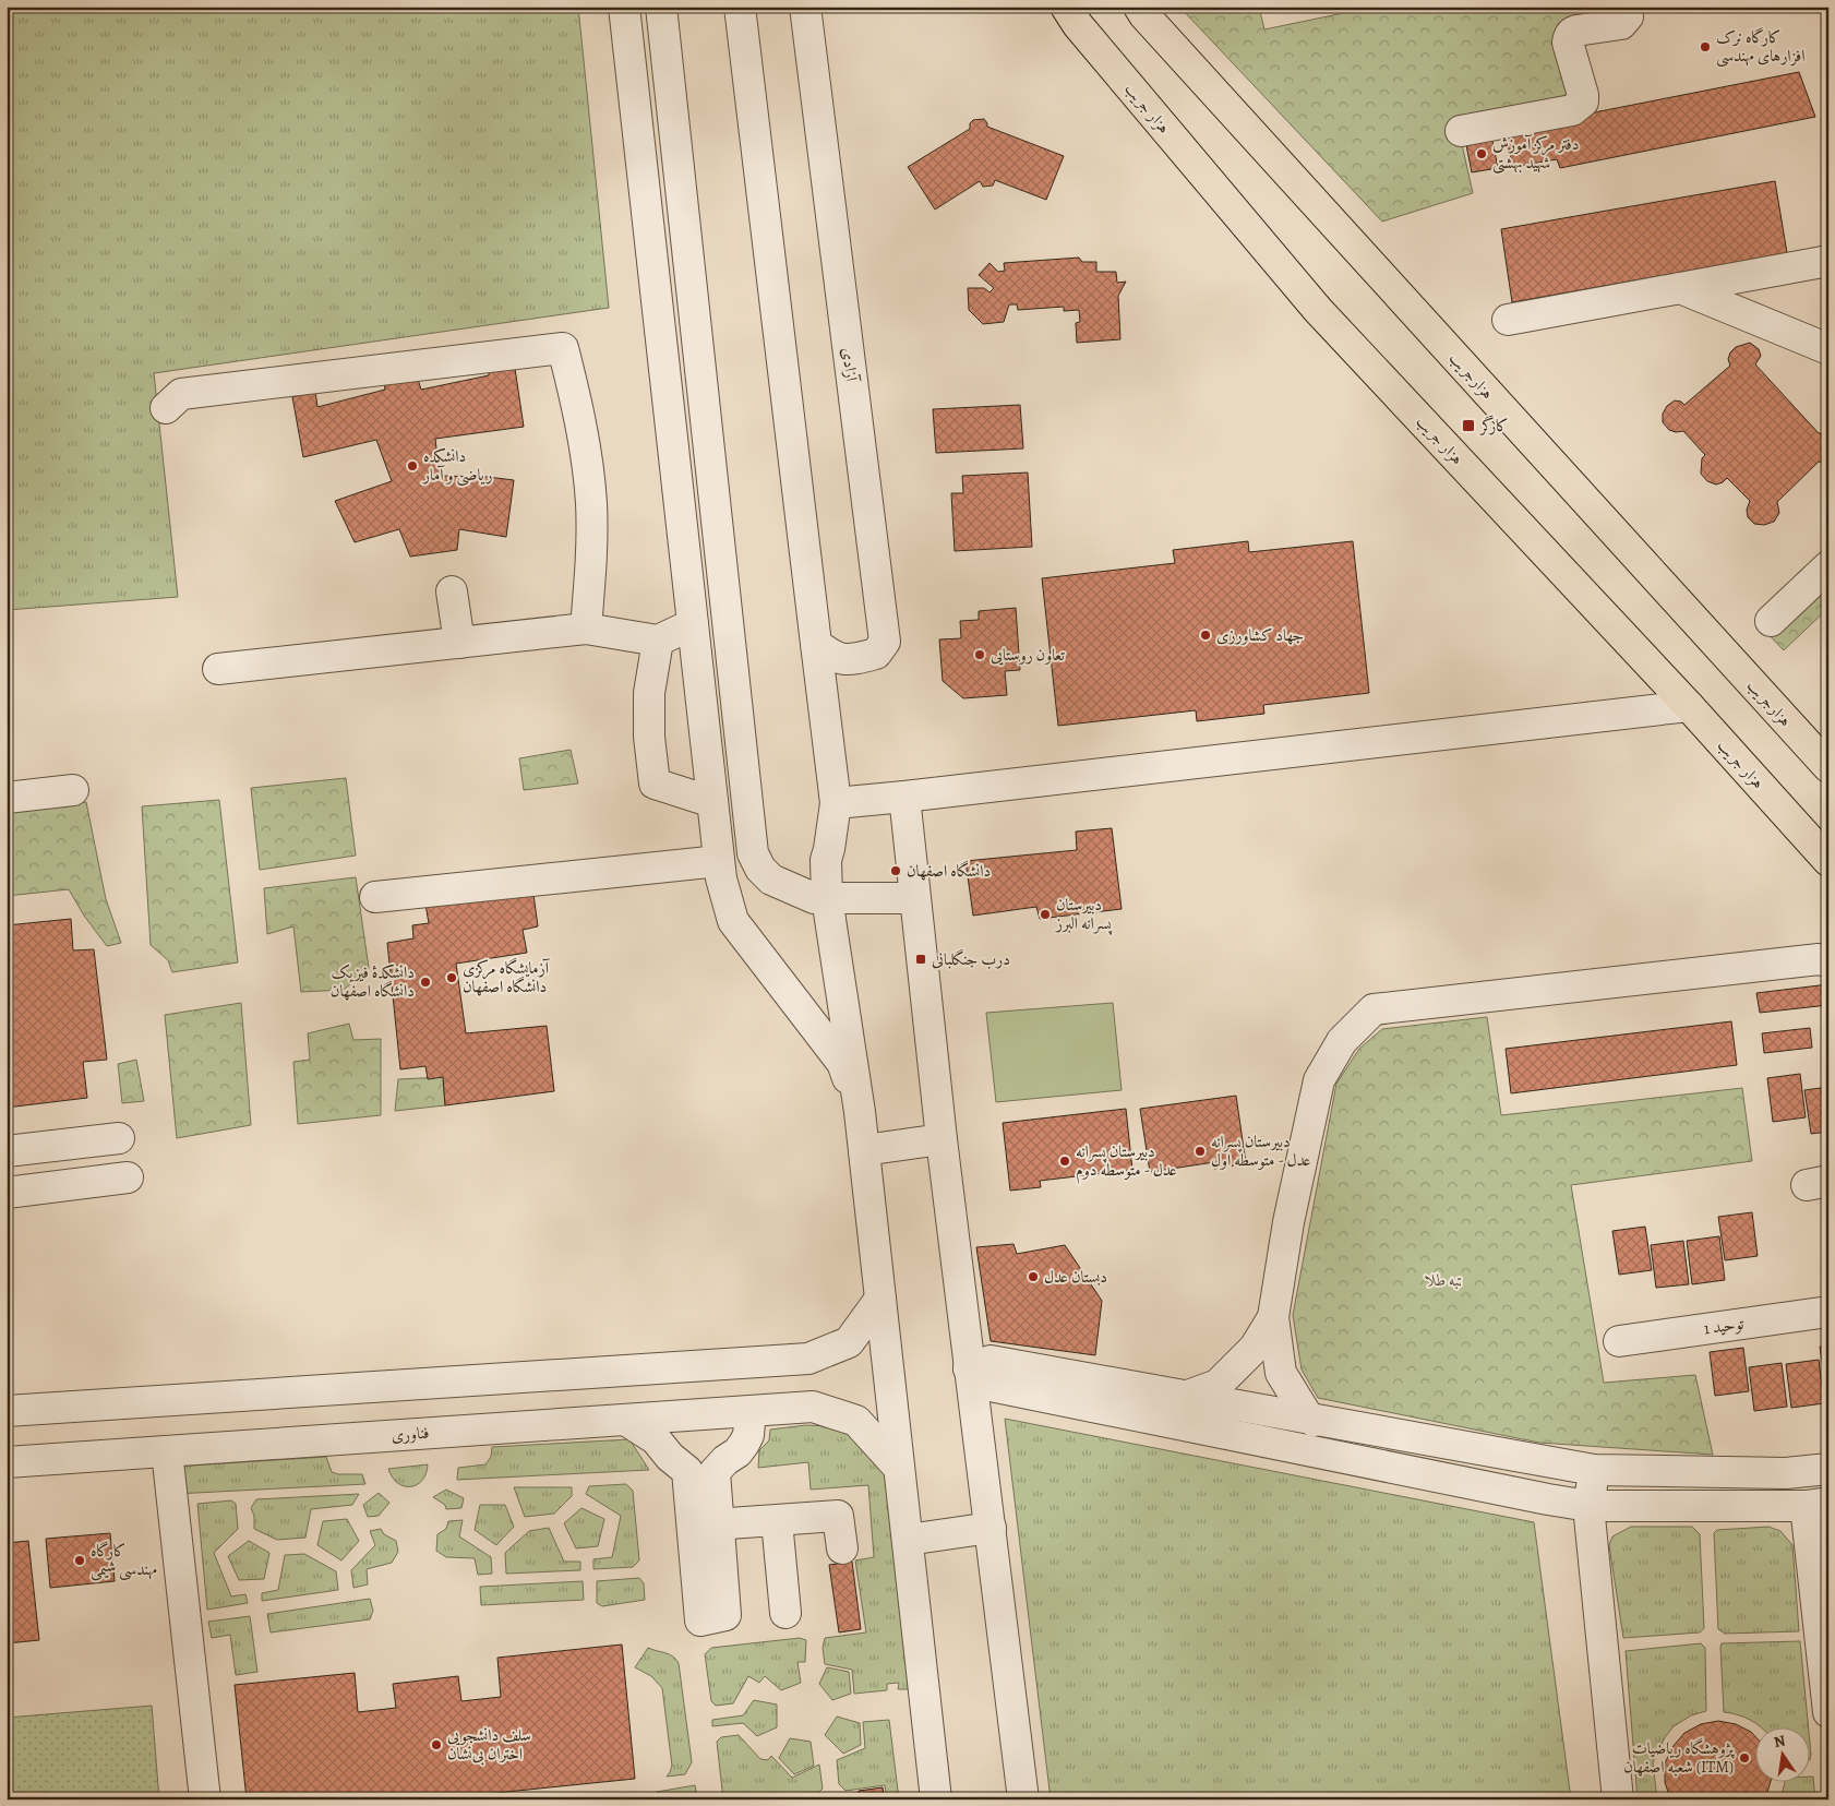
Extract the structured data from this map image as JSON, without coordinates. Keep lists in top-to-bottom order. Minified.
{"streets":{"main road":["هزار جریب","هزارجریب"],"street":["آزادی","توحید 1","فناوری"]},"parks":["تبه طلا"],"places":{"other":["کارگاه نرک افزارهای مهندسی","دفتر مرکز آموزش شهید بهشتی","دانشکده ریاضی و آمار","جهاد کشاورزی","تعاون روستایی","دانشگاه اصفهان","دبیرستان پسرانه البرز","آزمایشگاه مرکزی دانشگاه اصفهان","دانشکدهٔ فیزیک دانشگاه اصفهان","دبیرستان پسرانه عدل - متوسطه اول","دبیرستان پسرانه عدل - متوسطه دوم","دبستان عدل","کارگاه مهندسی شیمی","سلف دانشجویی اختران بی‌نشان","پژوهشگاه رياضيات شعبه اصفهان (ITM)"],"transit":["کارگر","درب جنگلبانی"]},"north":"top"}
